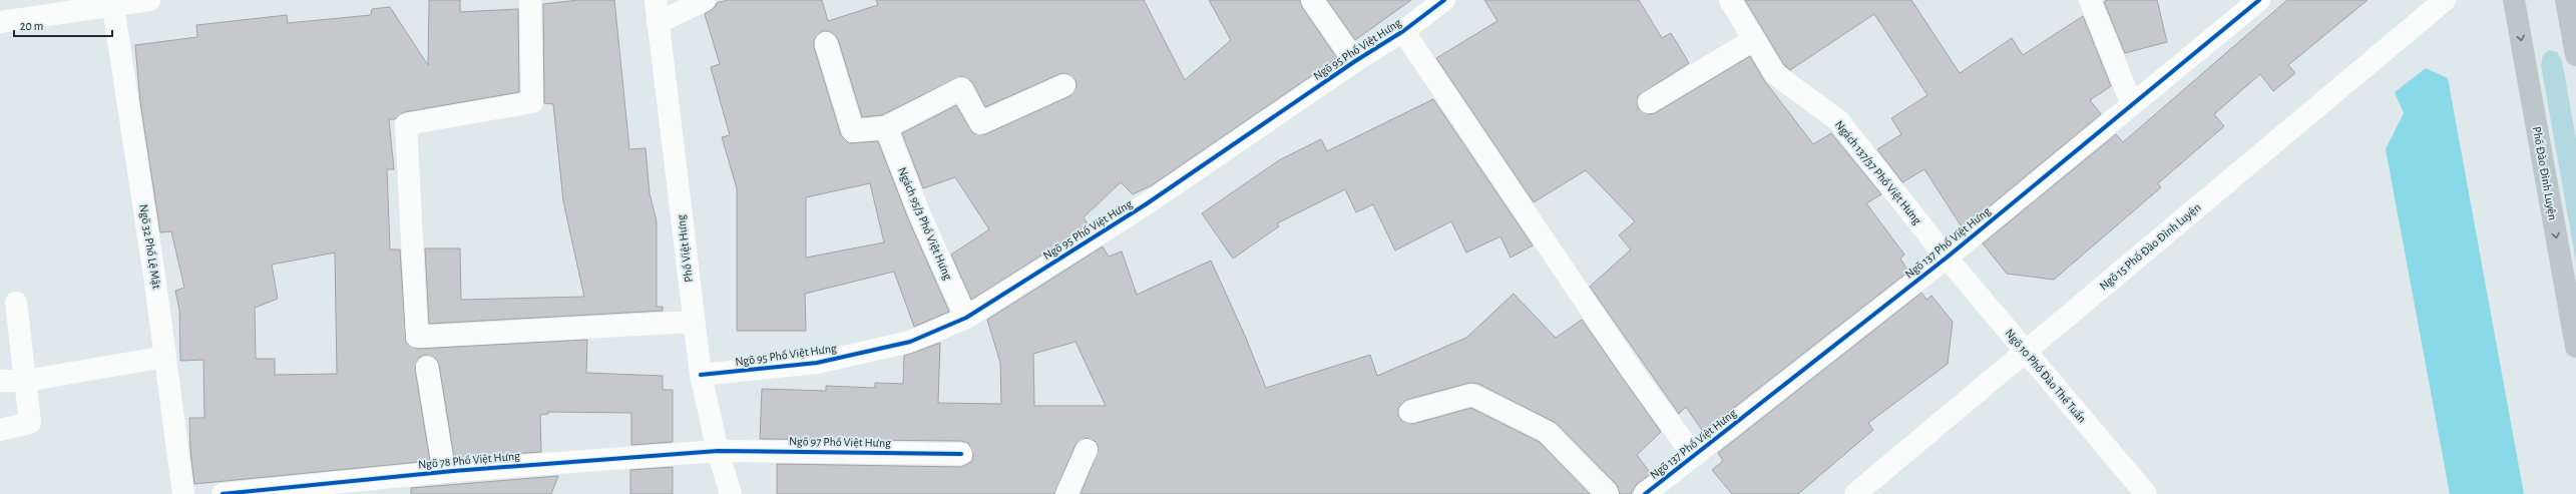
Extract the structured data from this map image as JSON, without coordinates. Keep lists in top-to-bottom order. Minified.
{"streets":{"main road":["Phố Đào Đình Luyện"],"street":["Ngõ 95 Phố Việt Hưng","Ngách 137/37 Phố Việt Hưng","Ngách 95/3 Phố Việt Hưng","Ngõ 137 Phố Việt Hưng","Ngõ 32 Phố Lệ Mật","Ngõ 15 Phố Đào Đình Luyện","Phố Việt Hưng","Ngõ 10 Phố Đào Thế Tuấn","Ngõ 97 Phố Việt Hưng","Ngõ 78 Phố Việt Hưng"]},"crossings":[["Ngõ 95 Phố Việt Hưng","Ngách 95/3 Phố Việt Hưng"],["Ngõ 95 Phố Việt Hưng","Phố Việt Hưng"],["Ngách 137/37 Phố Việt Hưng","Ngõ 137 Phố Việt Hưng"],["Ngách 137/37 Phố Việt Hưng","Ngõ 10 Phố Đào Thế Tuấn"],["Ngõ 137 Phố Việt Hưng","Ngõ 10 Phố Đào Thế Tuấn"],["Ngõ 15 Phố Đào Đình Luyện","Ngõ 10 Phố Đào Thế Tuấn"],["Phố Việt Hưng","Ngõ 97 Phố Việt Hưng"],["Phố Việt Hưng","Ngõ 78 Phố Việt Hưng"],["Ngõ 97 Phố Việt Hưng","Ngõ 78 Phố Việt Hưng"]],"one_way":["Phố Đào Đình Luyện"],"scale_bar":"20 m"}
